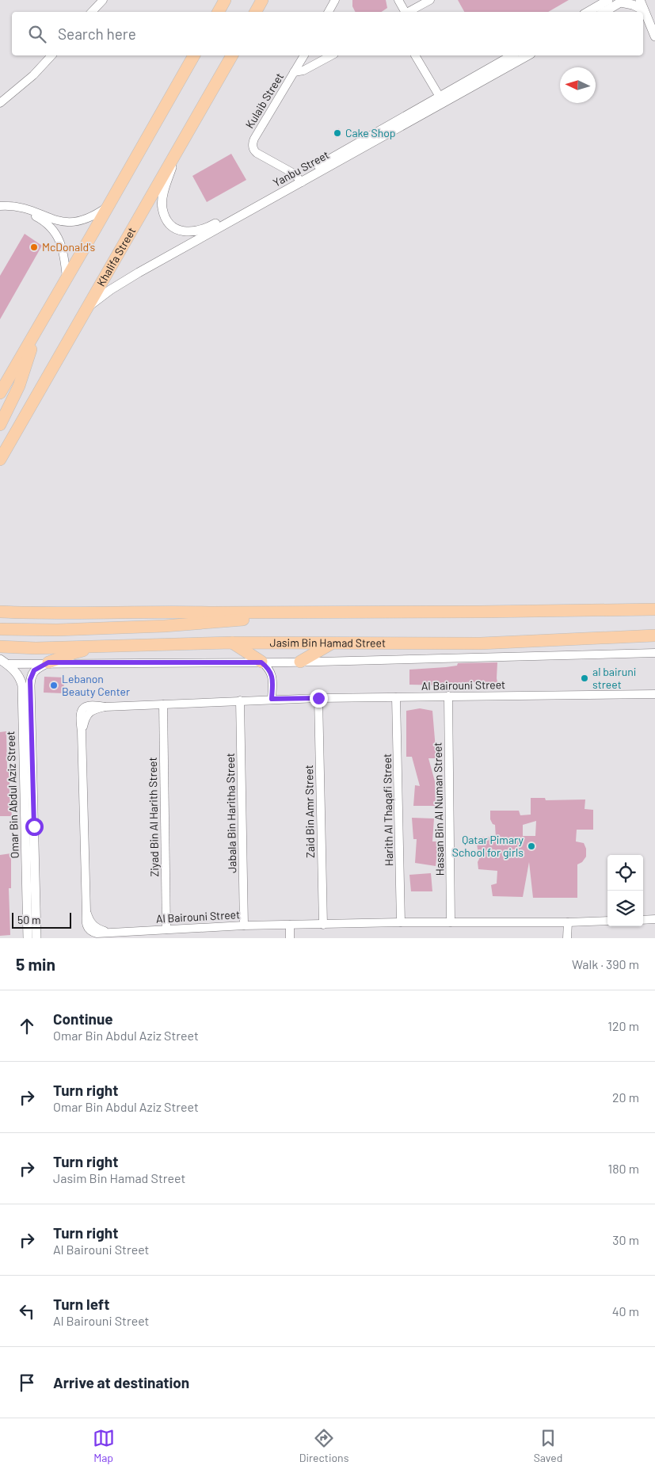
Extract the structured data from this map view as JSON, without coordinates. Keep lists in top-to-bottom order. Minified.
{"streets":{"main road":["Khalifa Street","Jasim Bin Hamad Street"],"street":["Kulaib Street","Yanbu Street","Al Bairouni Street","Omar Bin Abdul Aziz Street","Hassan Bin Al Numan Street","Harith Al Thaqafi Street","Zaid Bin Amr Street","Jabala Bin Haritha Street","Ziyad Bin Al Harith Street"]},"crossings":[["Kulaib Street","Yanbu Street"],["Yanbu Street","Khalifa Street"],["Jasim Bin Hamad Street","Omar Bin Abdul Aziz Street"],["Al Bairouni Street","Hassan Bin Al Numan Street"],["Al Bairouni Street","Harith Al Thaqafi Street"],["Al Bairouni Street","Zaid Bin Amr Street"],["Al Bairouni Street","Jabala Bin Haritha Street"],["Al Bairouni Street","Ziyad Bin Al Harith Street"]],"places":["Cake Shop","McDonald's","al bairuni street","Lebanon Beauty Center","Qatar Pimary School for girls"],"scale_bar":"50 m","north":"left","page":{"search":"Search here","scale":"50 m","heading":["5 min","Walk · 390 m"],"list":[["Continue","Omar Bin Abdul Aziz Street","120 m"],["Turn right","Omar Bin Abdul Aziz Street","20 m"],["Turn right","Jasim Bin Hamad Street","180 m"],["Turn right","Al Bairouni Street","30 m"],["Turn left","Al Bairouni Street","40 m"],"Arrive at destination"],"nav":["Map","Directions","Saved"]}}
